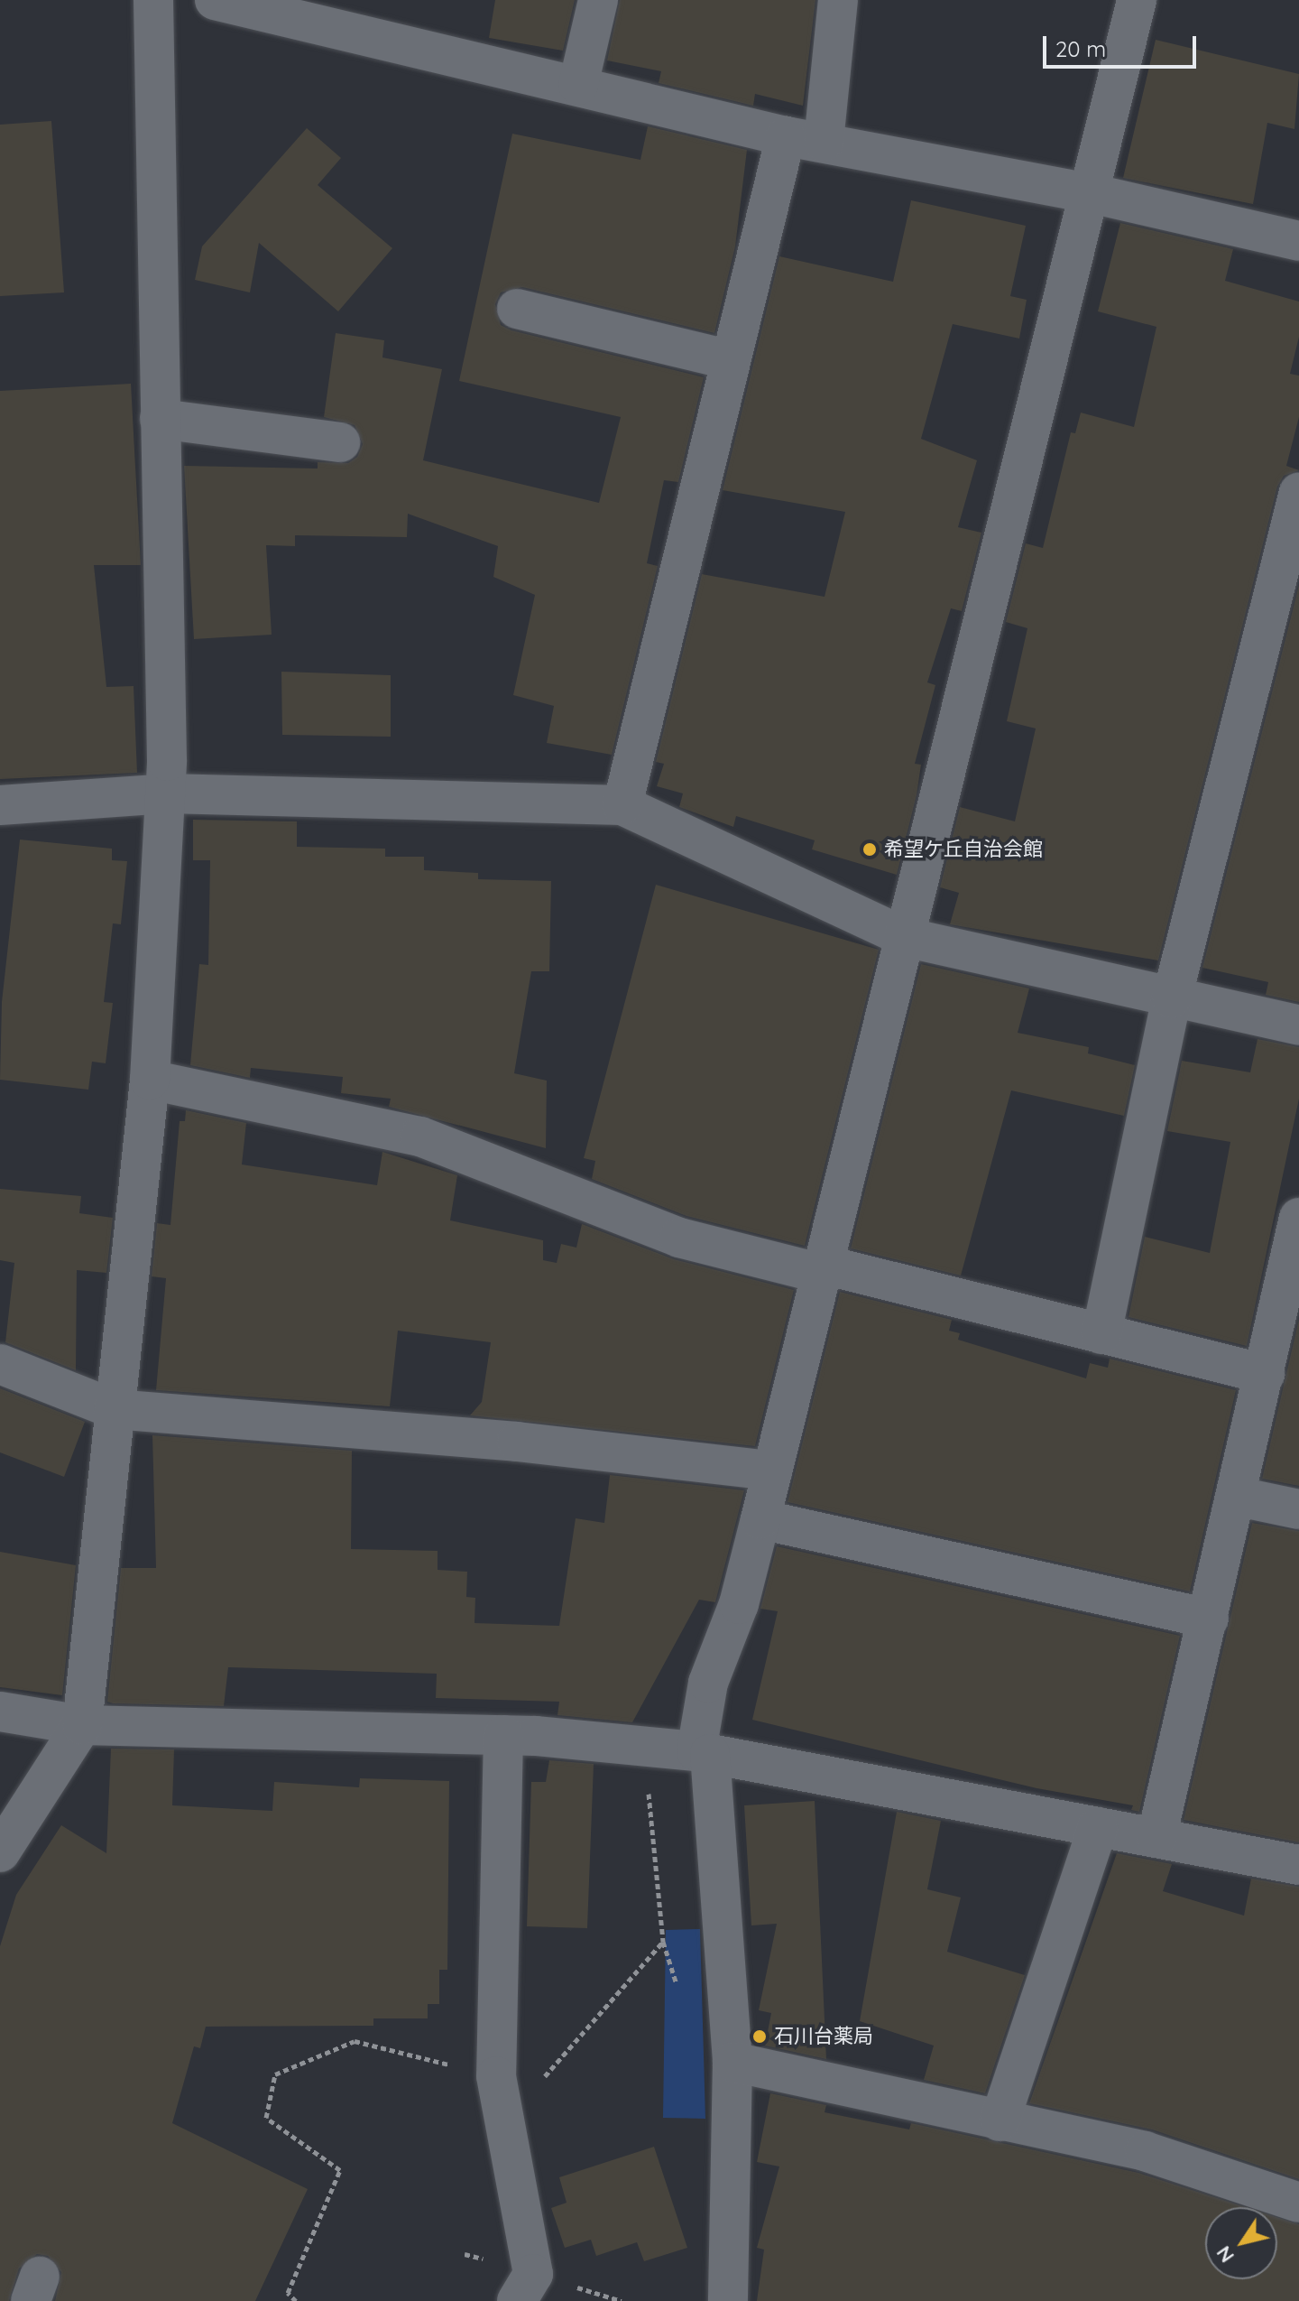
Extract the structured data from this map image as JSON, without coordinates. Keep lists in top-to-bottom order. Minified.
{"places":["希望ケ丘自治会館","石川台薬局"],"scale_bar":"20 m","north":"bottom left"}
